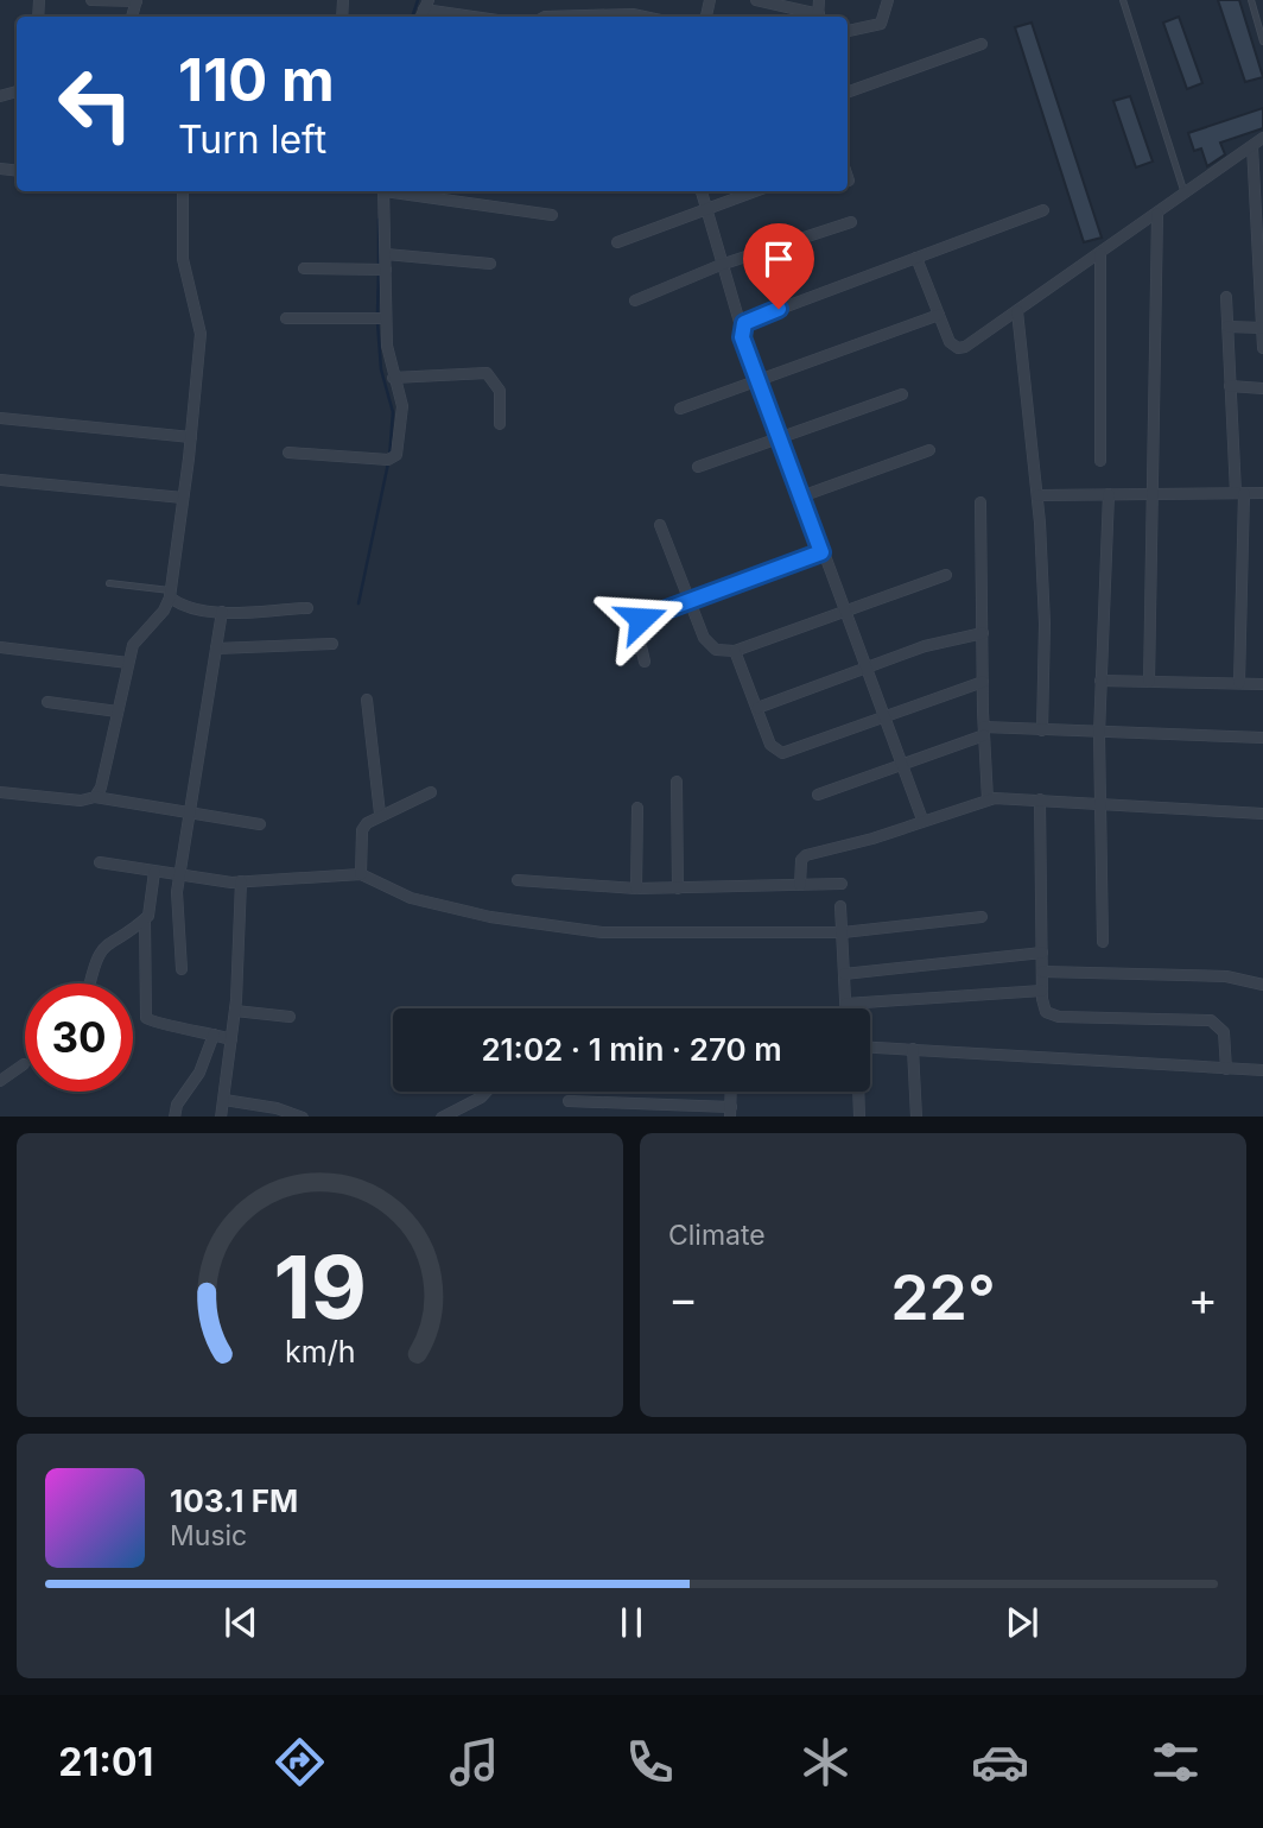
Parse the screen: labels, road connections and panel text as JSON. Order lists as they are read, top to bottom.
{
  "page": {
    "turn": ["110 m", "Turn left"],
    "limit": "30",
    "trip": "21:02 · 1 min · 270 m",
    "tile": "Climate",
    "heat": ["−", "22°", "+"],
    "song": ["103.1 FM", "Music"],
    "tabs": "21:01",
    "gauge": ["19", "km/h"]
  }
}
